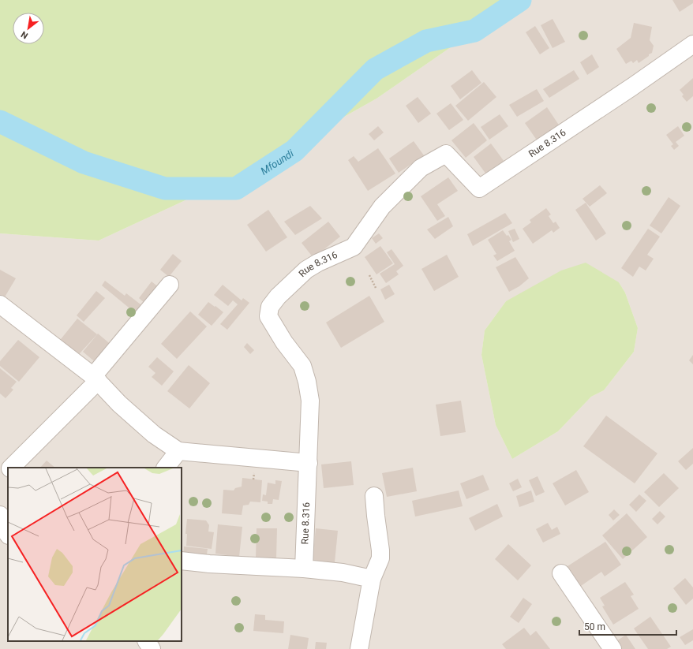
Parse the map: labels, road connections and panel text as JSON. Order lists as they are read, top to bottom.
{
  "streets": {
    "street": ["Rue 8.316"]
  },
  "water": ["Mfoundi"],
  "scale_bar": "50 m",
  "north": "bottom left"
}
